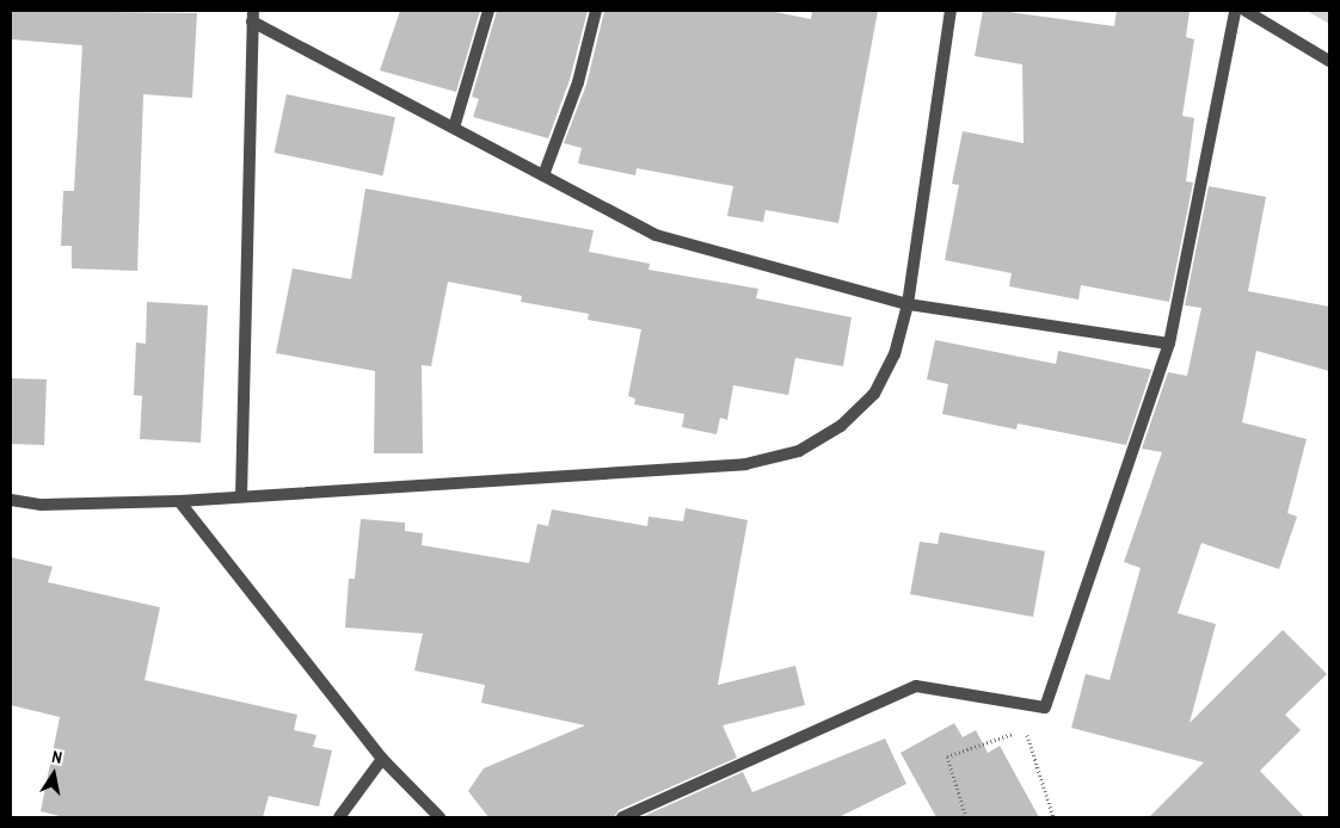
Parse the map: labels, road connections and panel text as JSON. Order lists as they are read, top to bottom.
{
  "north": "top"
}
